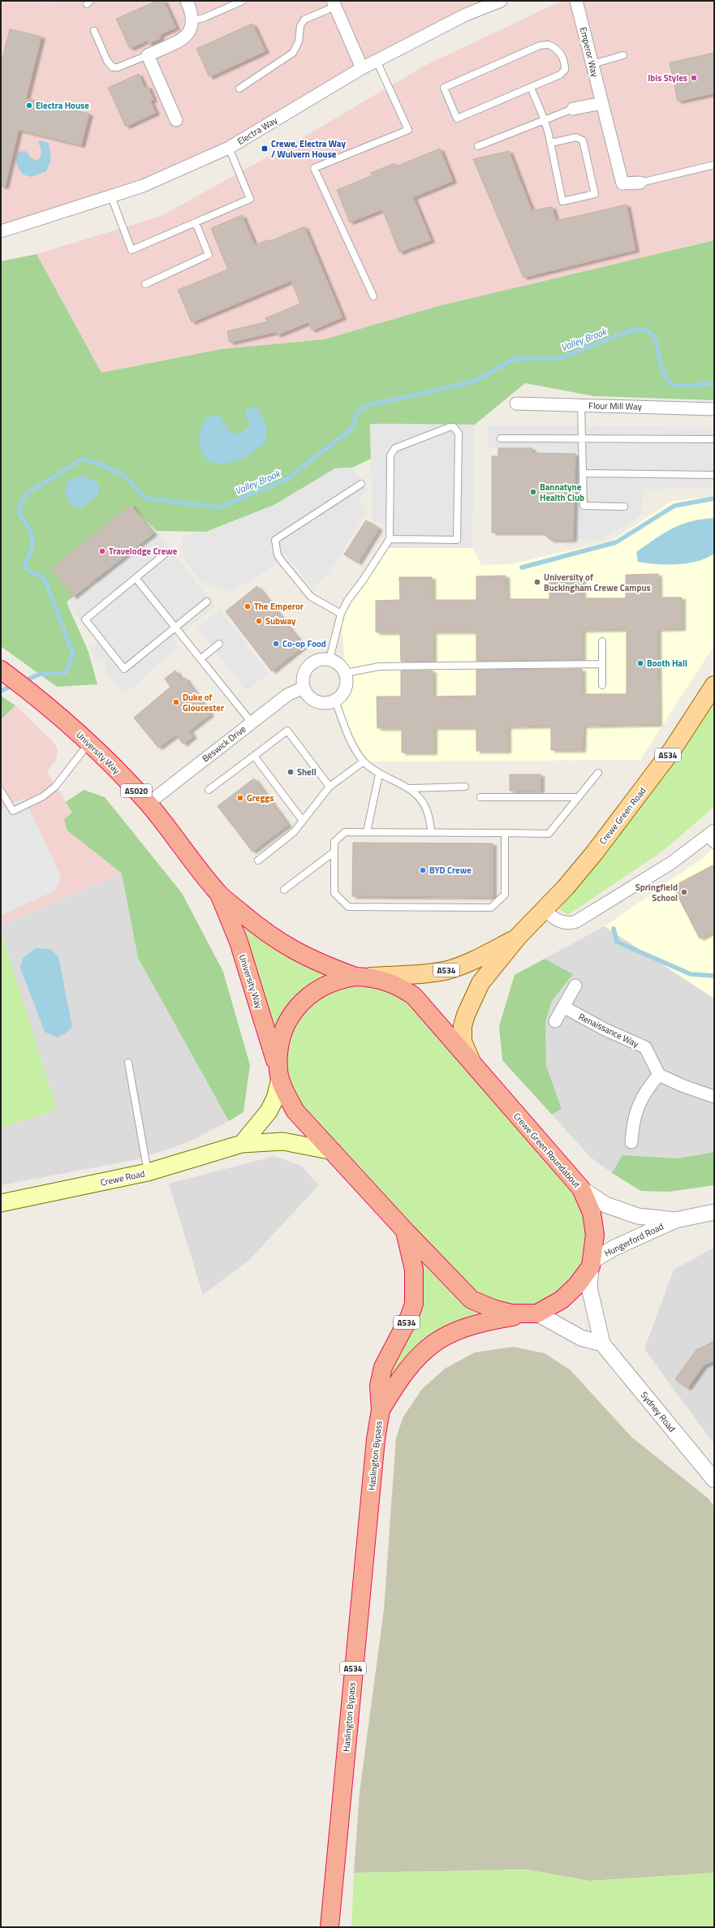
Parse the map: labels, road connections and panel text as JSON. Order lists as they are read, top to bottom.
{
  "streets": {
    "highway": [
      "University Way",
      "A534",
      "A5020",
      "Crewe Green Roundabout",
      "Haslington Bypass"
    ],
    "main road": ["Crewe Green Road", "Crewe Road"],
    "street": [
      "Emperor Way",
      "Electra Way",
      "Flour Mill Way",
      "Beswick Drive",
      "Renaissance Way",
      "Hungerford Road",
      "Sydney Road"
    ]
  },
  "crossings": [
    ["Beswick Drive", "University Way"],
    ["University Way", "Crewe Green Road"],
    ["University Way", "Crewe Green Roundabout"],
    ["Crewe Green Road", "Crewe Green Roundabout"],
    ["Crewe Green Roundabout", "Crewe Road"],
    ["Crewe Green Roundabout", "Hungerford Road"],
    ["Crewe Green Roundabout", "Sydney Road"],
    ["Crewe Green Roundabout", "Haslington Bypass"],
    ["Hungerford Road", "Sydney Road"]
  ],
  "water": ["Valley Brook"],
  "places": {
    "other": [
      "Ibis Styles",
      "Electra House",
      "Bannatyne Health Club",
      "Travelodge Crewe",
      "University of Buckingham Crewe Campus",
      "The Emperor",
      "Subway",
      "Co-op Food",
      "Booth Hall",
      "Duke of Gloucester",
      "Shell",
      "Greggs",
      "BYD Crewe",
      "Springfield School"
    ],
    "transit": ["Crewe, Electra Way / Wulvern House"]
  }
}
